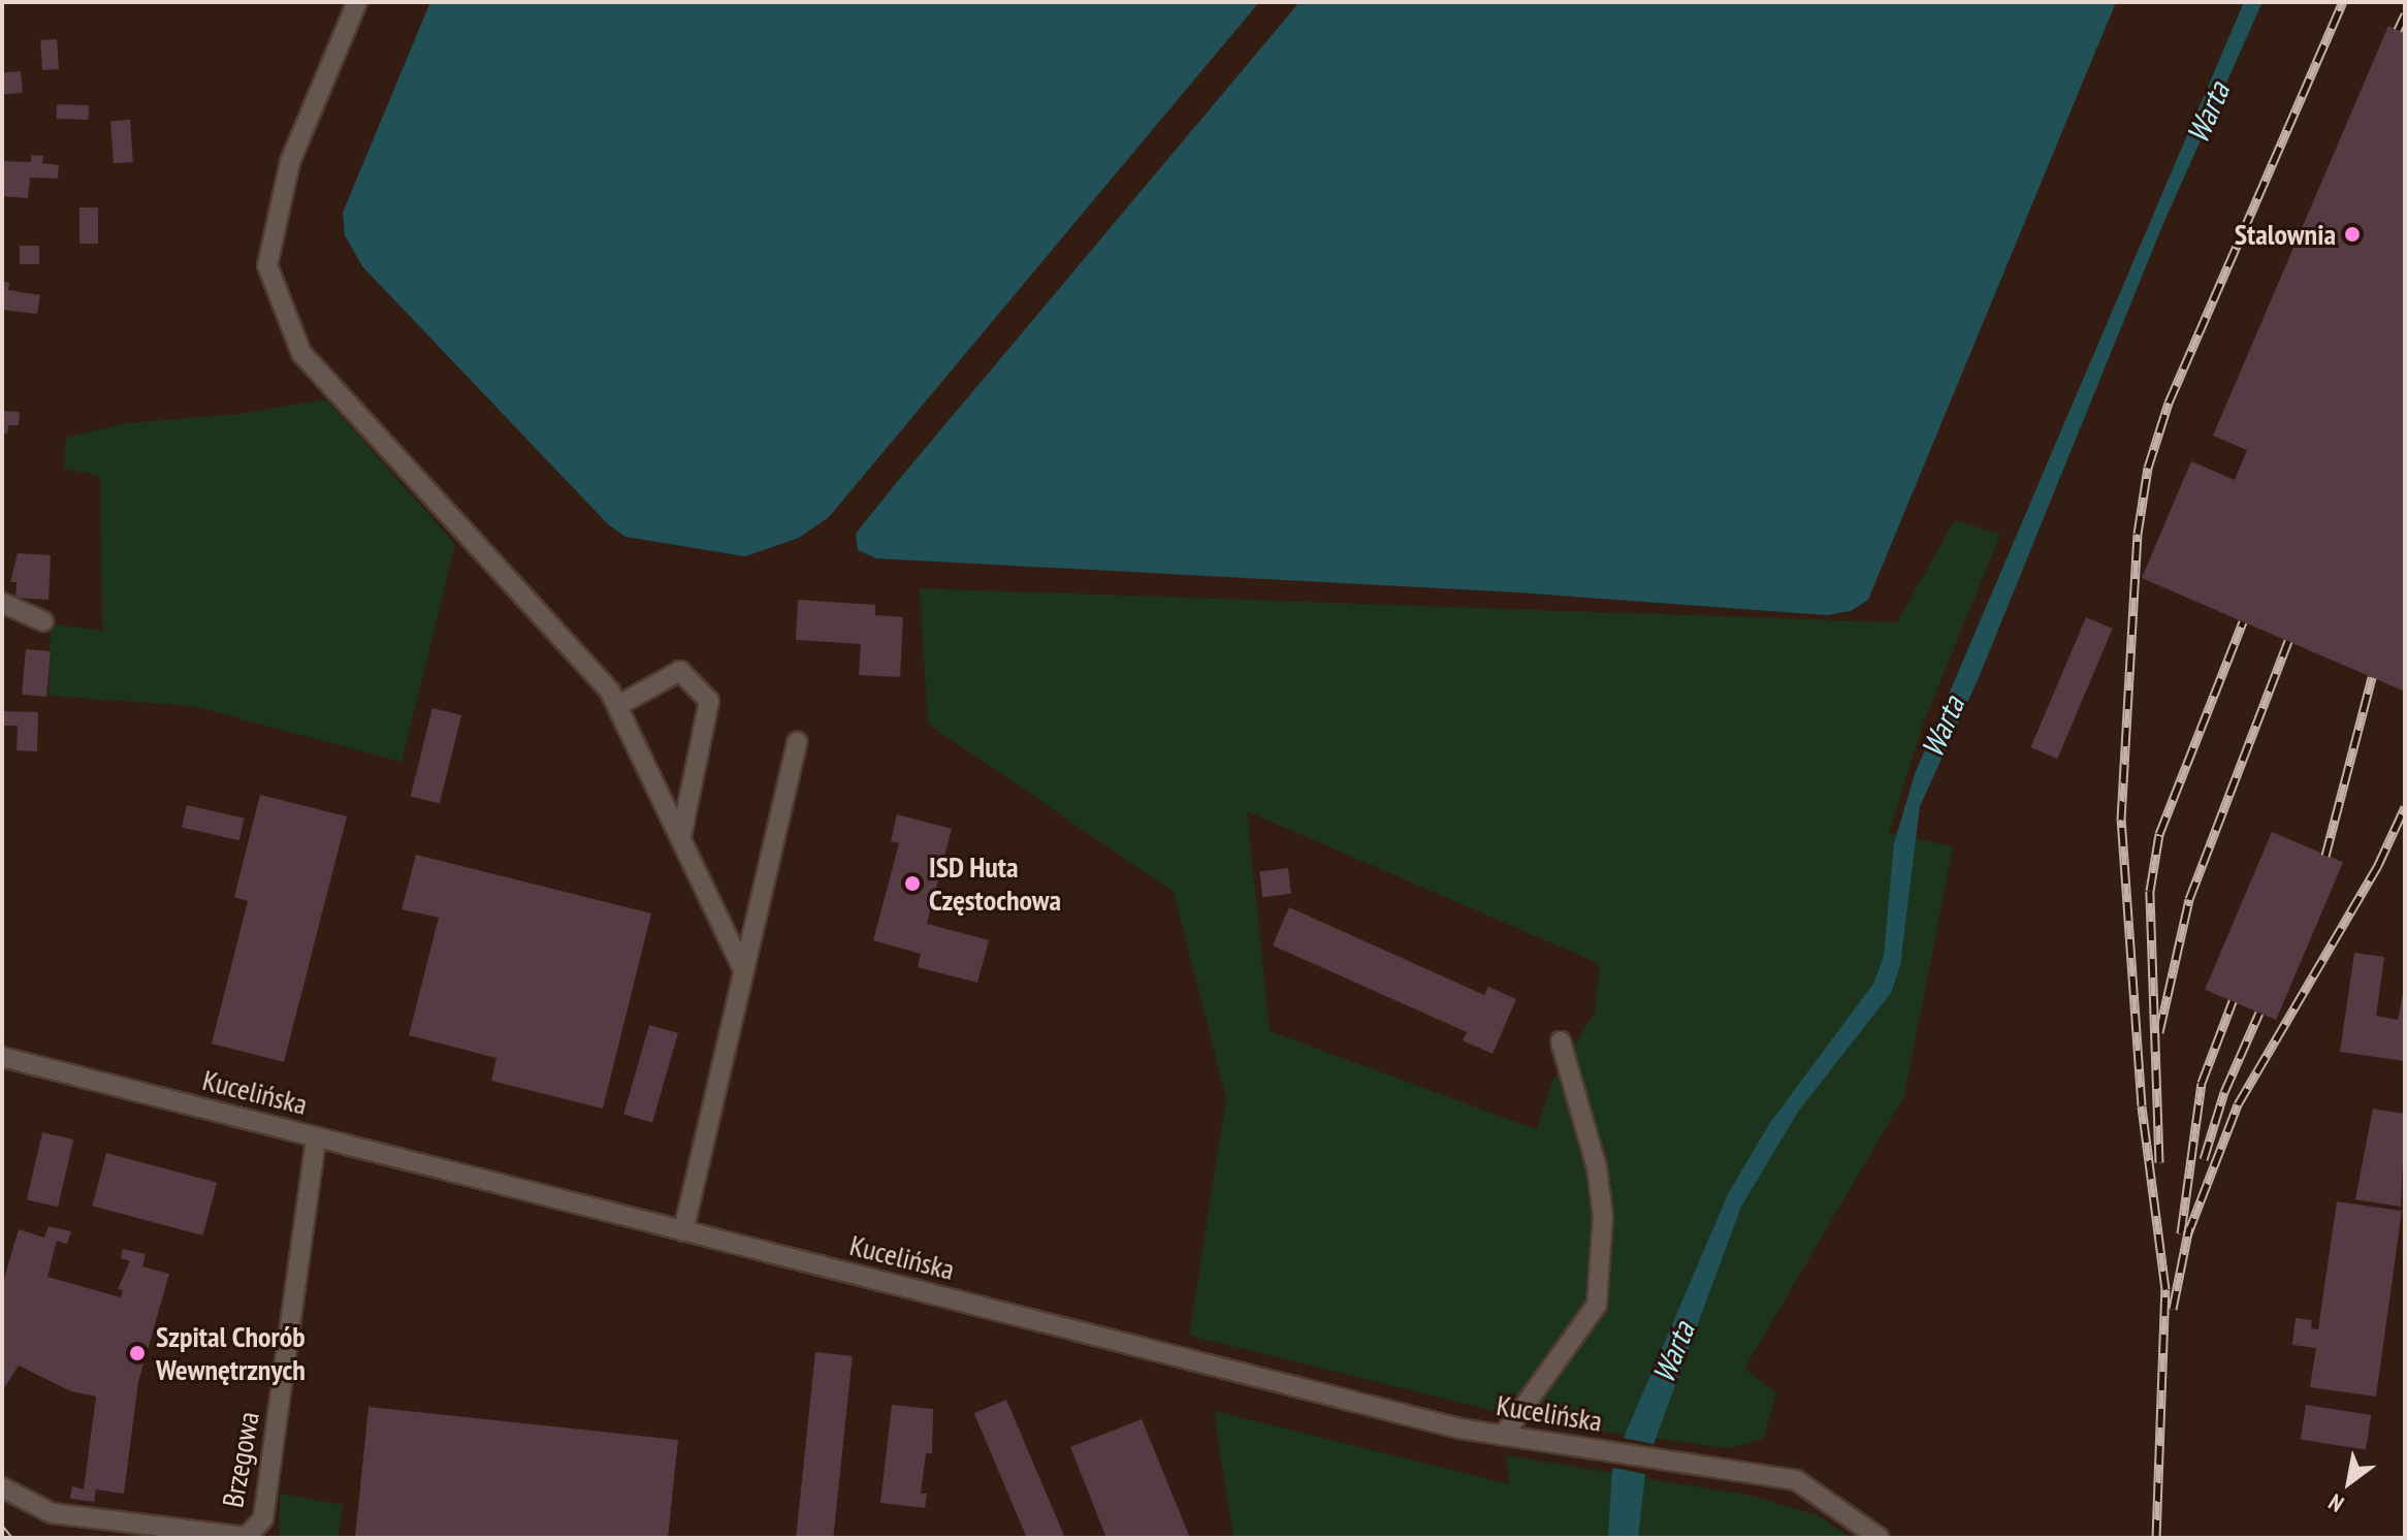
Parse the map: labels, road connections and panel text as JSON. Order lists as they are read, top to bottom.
{
  "streets": {
    "street": ["Kucelińska", "Brzegowa"]
  },
  "crossings": [
    ["Kucelińska", "Brzegowa"]
  ],
  "water": ["Warta"],
  "places": ["Stalownia", "ISD Huta Częstochowa", "Szpital Chorób Wewnętrznych"],
  "north": "bottom left"
}
